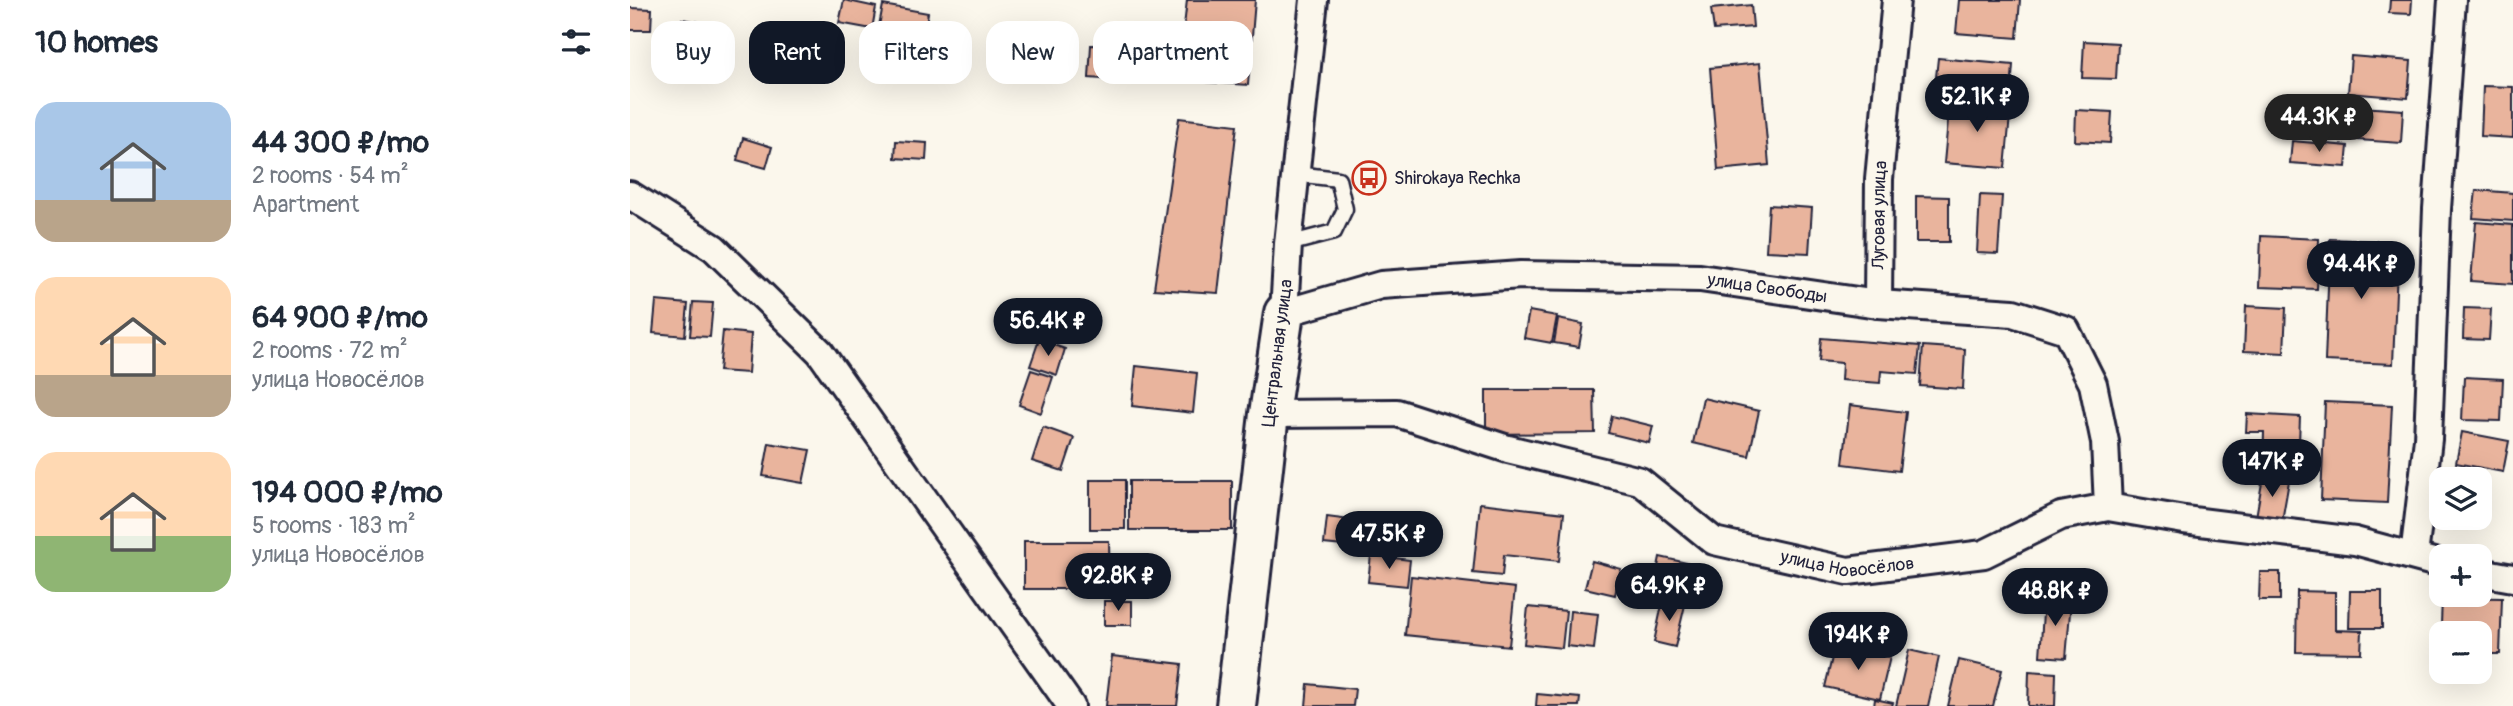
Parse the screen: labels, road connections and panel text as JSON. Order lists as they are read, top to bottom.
{
  "streets": {
    "street": [
      "Луговая улица",
      "улица Свободы",
      "Центральная улица",
      "улица Новосёлов"
    ]
  },
  "crossings": [
    ["Луговая улица", "улица Свободы"],
    ["улица Свободы", "Центральная улица"],
    ["улица Свободы", "улица Новосёлов"],
    ["Центральная улица", "улица Новосёлов"]
  ],
  "places": {
    "bus stop": ["Shirokaya Rechka"]
  },
  "page": {
    "heading": "10 homes",
    "chip": [
      "Buy",
      "Rent",
      "Filters",
      "New",
      "Apartment"
    ],
    "price": [
      "52.1K ₽",
      "44.3K ₽",
      "94.4K ₽",
      "56.4K ₽",
      "147K ₽",
      "47.5K ₽",
      "92.8K ₽",
      "64.9K ₽",
      "48.8K ₽",
      "194K ₽"
    ],
    "list": [
      {
        "name": "44 300 ₽/mo",
        "note": "2 rooms · 54 m² · Apartment"
      },
      {
        "name": "64 900 ₽/mo",
        "note": "2 rooms · 72 m² · улица Новосёлов"
      },
      {
        "name": "194 000 ₽/mo",
        "note": "5 rooms · 183 m² · улица Новосёлов"
      }
    ],
    "map_buttons": ["+", "−"]
  }
}
